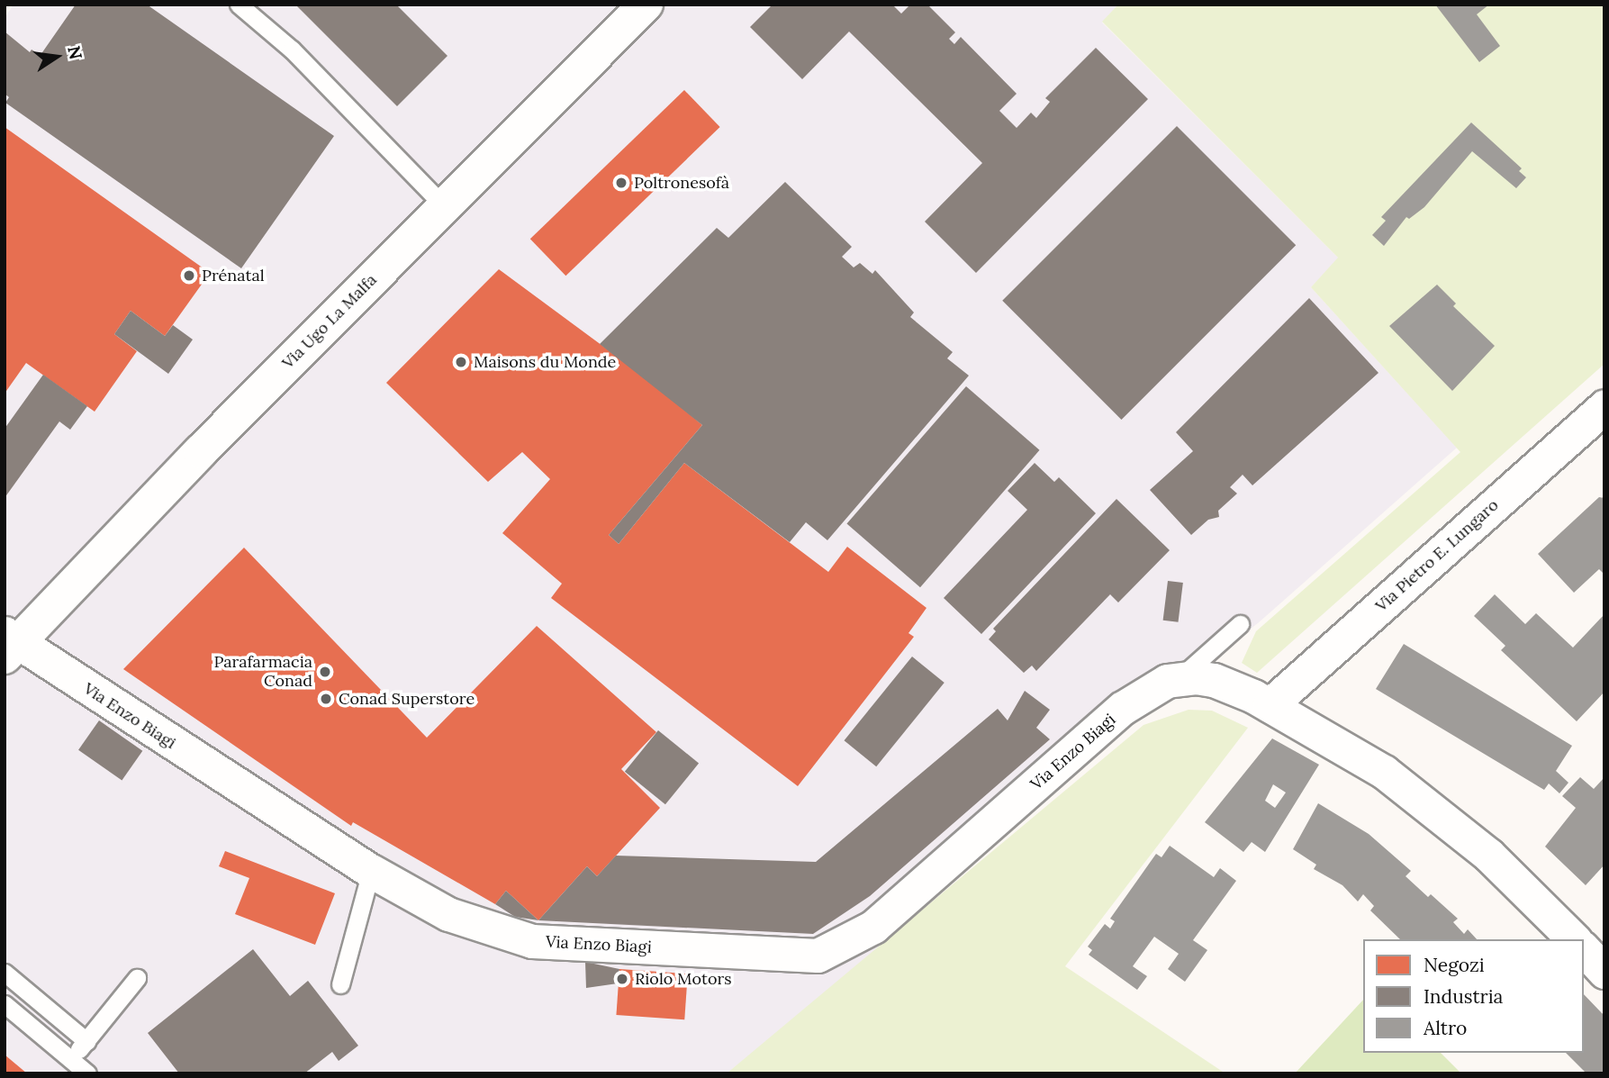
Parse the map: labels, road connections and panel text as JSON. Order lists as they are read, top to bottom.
{
  "streets": {
    "street": ["Via Ugo La Malfa", "Via Pietro E. Lungaro", "Via Enzo Biagi"]
  },
  "crossings": [
    ["Via Ugo La Malfa", "Via Enzo Biagi"]
  ],
  "places": [
    "Poltronesofà",
    "Prénatal",
    "Maisons du Monde",
    "Parafarmacia Conad",
    "Conad Superstore",
    "Riolo Motors"
  ],
  "legend": ["Negozi", "Industria", "Altro"],
  "north": "right"
}
